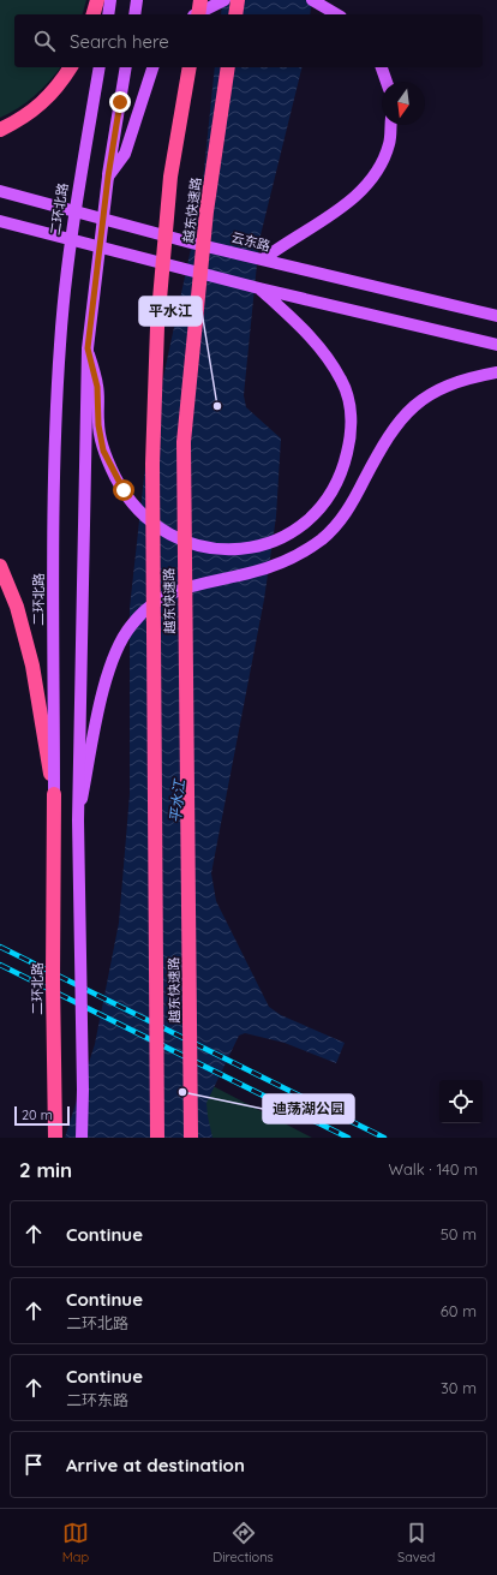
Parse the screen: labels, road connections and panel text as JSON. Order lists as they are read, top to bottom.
{
  "streets": {
    "highway": ["二环北路", "越东快速路"],
    "main road": ["云东路"]
  },
  "water": ["平水江"],
  "places": ["平水江", "迪荡湖公园"],
  "scale_bar": "20 m",
  "north": "bottom",
  "page": {
    "search": "Search here",
    "scale": "20 m",
    "heading": ["2 min", "Walk · 140 m"],
    "list": [
      ["Continue", "50 m"],
      ["Continue", "二环北路", "60 m"],
      ["Continue", "二环东路", "30 m"],
      "Arrive at destination"
    ],
    "nav": ["Map", "Directions", "Saved"]
  }
}
